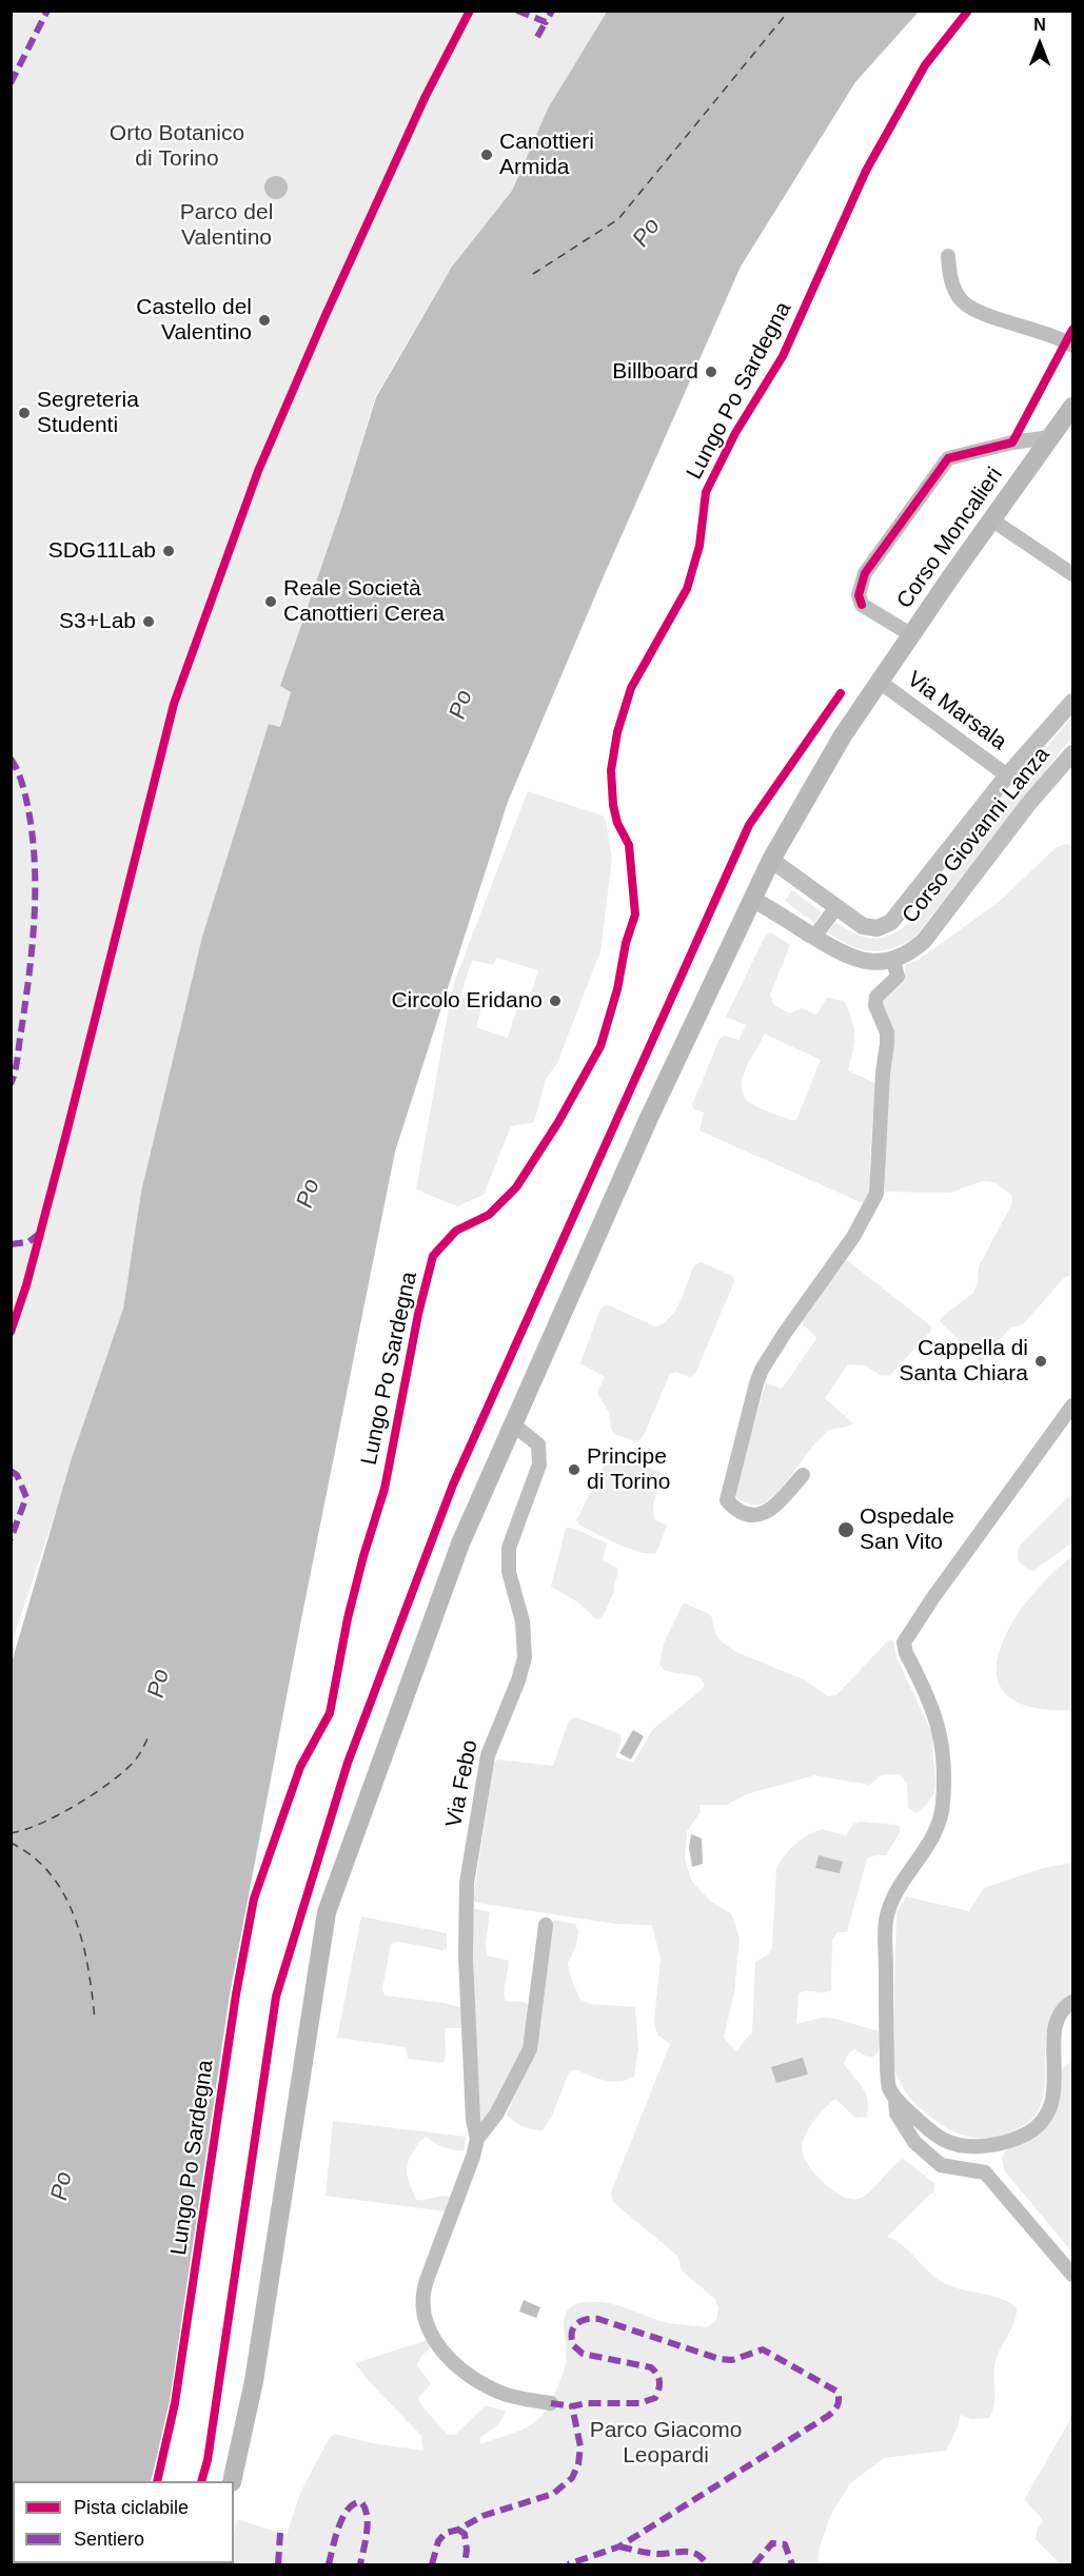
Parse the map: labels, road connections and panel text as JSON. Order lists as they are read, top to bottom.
{
  "streets": {
    "main road": ["Corso Moncalieri"],
    "street": ["Via Marsala", "Corso Giovanni Lanza", "Via Febo"],
    "cycle path": ["Lungo Po Sardegna"]
  },
  "crossings": [
    ["Corso Moncalieri", "Via Marsala"],
    ["Corso Moncalieri", "Corso Giovanni Lanza"],
    ["Corso Moncalieri", "Via Febo"],
    ["Via Marsala", "Corso Giovanni Lanza"]
  ],
  "water": ["Po"],
  "parks": ["Orto Botanico di Torino", "Parco del Valentino", "Parco Giacomo Leopardi"],
  "places": [
    "Canottieri Armida",
    "Castello del Valentino",
    "Billboard",
    "Segreteria Studenti",
    "SDG11Lab",
    "Reale Società Canottieri Cerea",
    "S3+Lab",
    "Circolo Eridano",
    "Cappella di Santa Chiara",
    "Principe di Torino",
    "Ospedale San Vito"
  ],
  "legend": ["Pista ciclabile", "Sentiero"],
  "north": "top"
}
